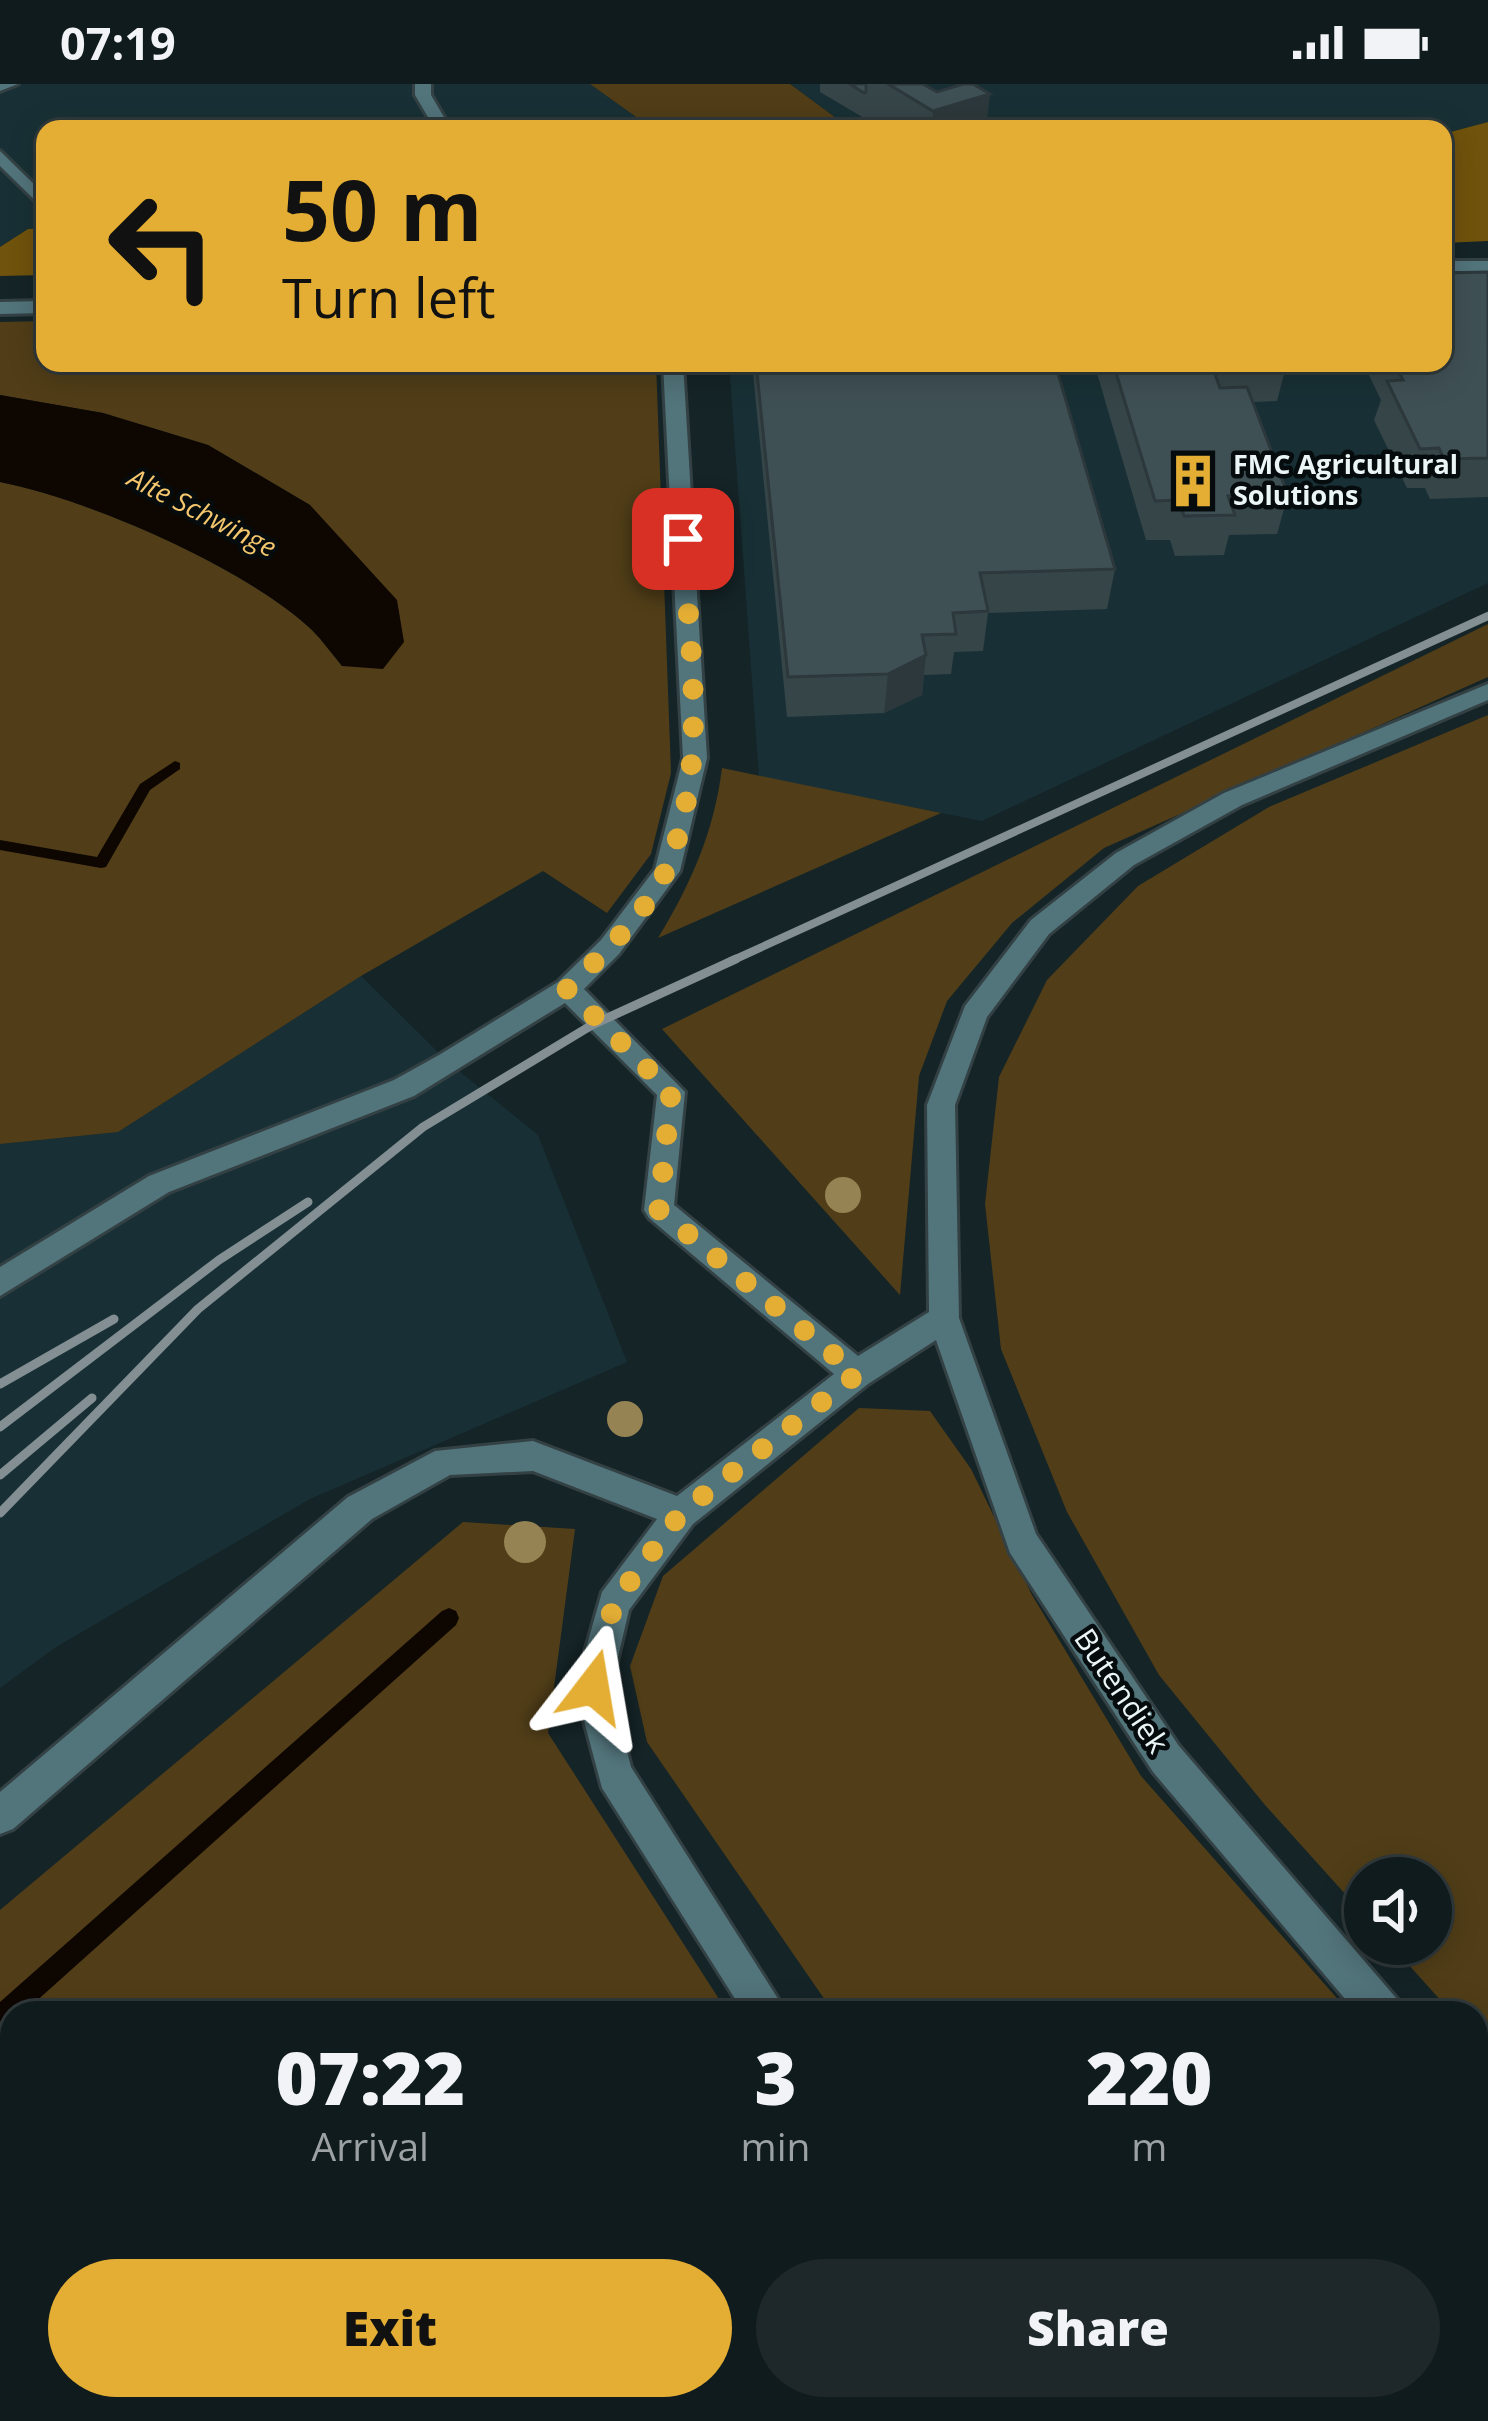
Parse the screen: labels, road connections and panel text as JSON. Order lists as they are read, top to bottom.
{
  "streets": {
    "street": ["Butendiek"]
  },
  "water": ["Alte Schwinge"],
  "places": {
    "building": ["FMC Agricultural Solutions"]
  },
  "page": {
    "status": "07:19",
    "turn": ["50 m", "Turn left"],
    "eta": [
      "07:22",
      "Arrival",
      "3",
      "min",
      "220",
      "m"
    ],
    "buttons": ["Exit", "Share"]
  }
}
